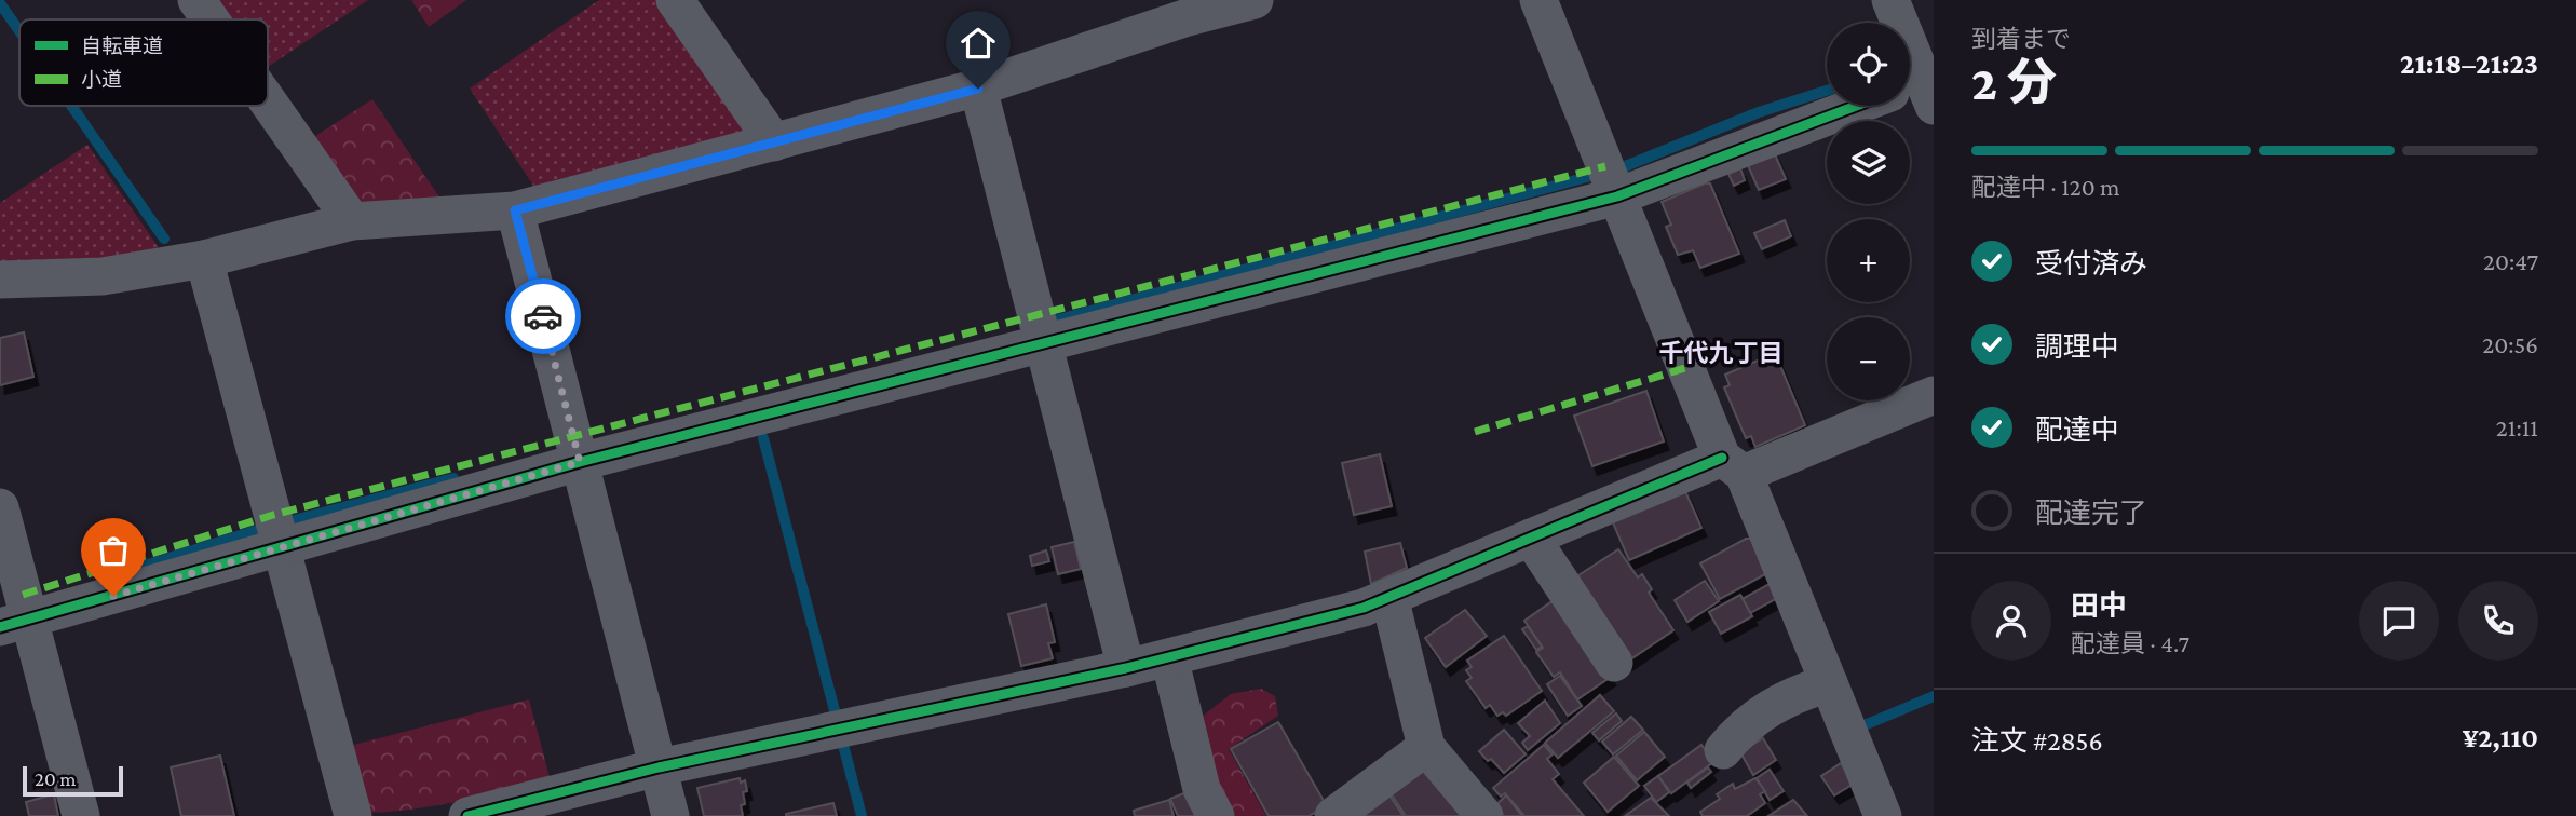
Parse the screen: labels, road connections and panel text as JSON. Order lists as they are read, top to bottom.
{
  "districts": ["千代九丁目"],
  "legend": ["自転車道", "小道"],
  "scale_bar": "20 m",
  "page": {
    "heading": ["2 分", "到着まで", "21:18–21:23"],
    "panel": [
      "田中",
      "配達員 · 4.7",
      "注文 #2856",
      "¥2,110"
    ],
    "map_buttons": ["+", "−"],
    "bar": "配達中 · 120 m",
    "list": [
      ["受付済み", "20:47"],
      ["調理中", "20:56"],
      ["配達中", "21:11"],
      "配達完了"
    ],
    "scale": "20 m"
  }
}
